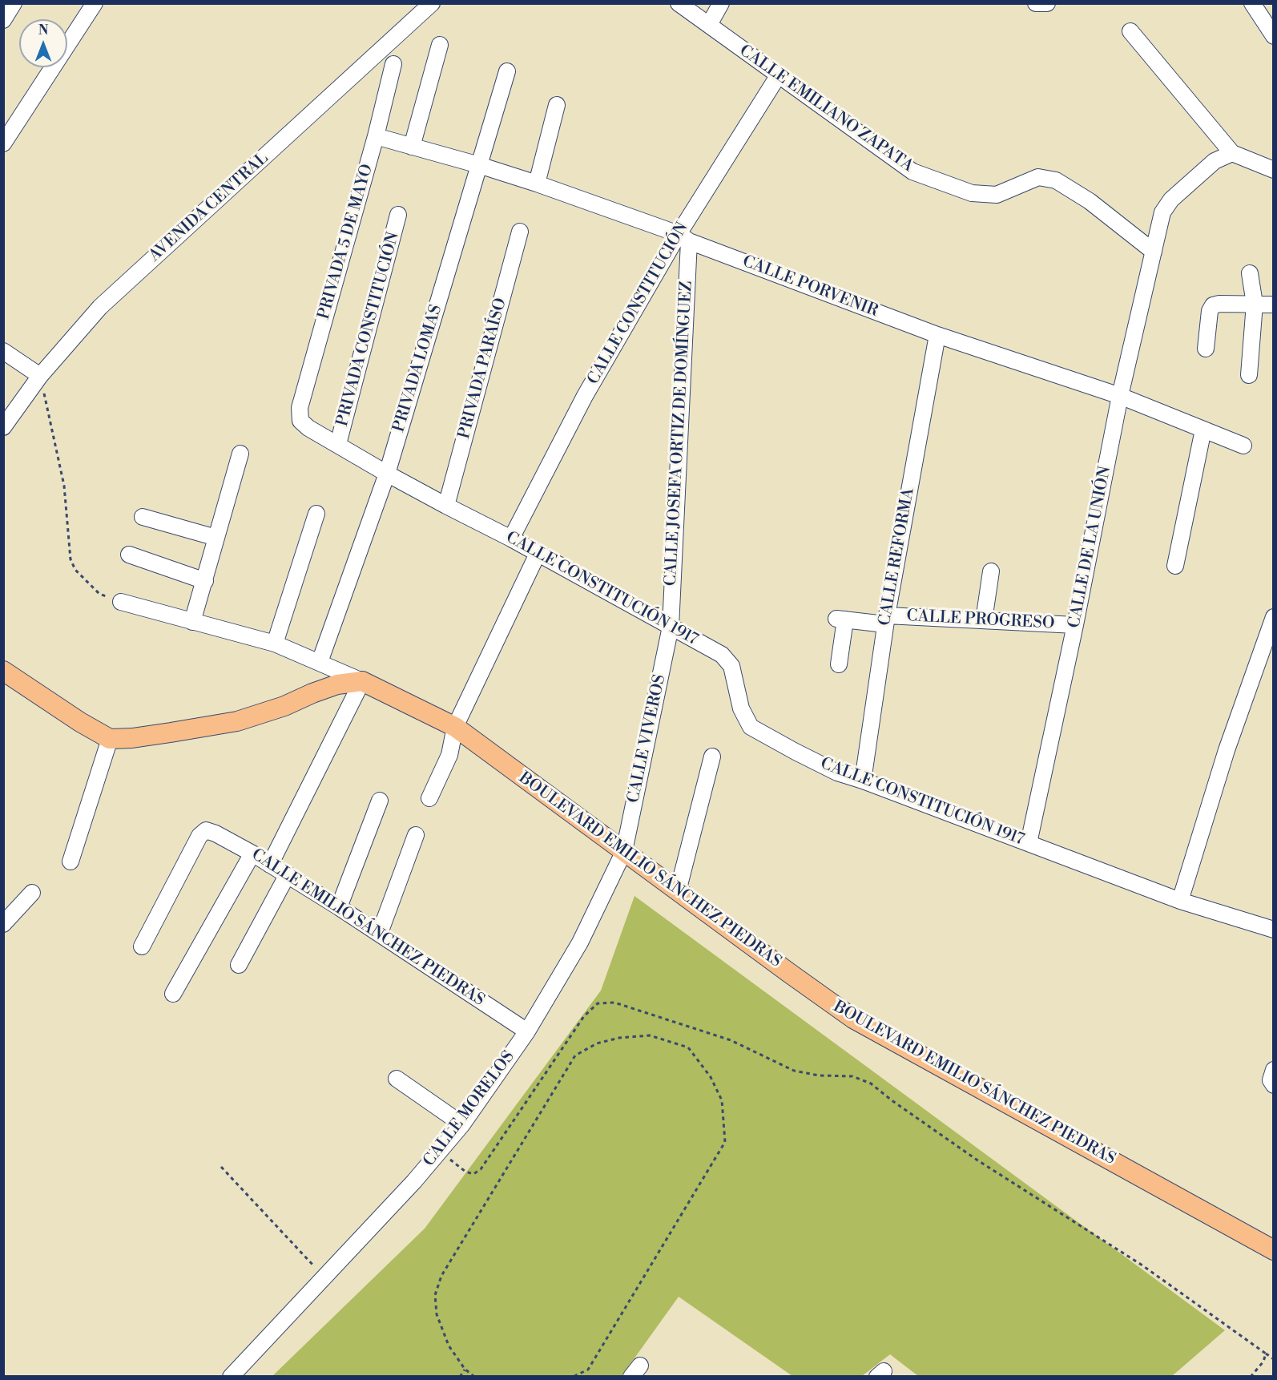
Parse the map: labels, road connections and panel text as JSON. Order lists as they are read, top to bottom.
{
  "streets": {
    "main road": ["BOULEVARD EMILIO SÁNCHEZ PIEDRAS"],
    "street": [
      "CALLE EMILIANO ZAPATA",
      "AVENIDA CENTRAL",
      "PRIVADA 5 DE MAYO",
      "CALLE PORVENIR",
      "CALLE CONSTITUCIÓN",
      "PRIVADA CONSTITUCIÓN",
      "PRIVADA LOMAS",
      "PRIVADA PARAÍSO",
      "CALLE JOSEFA ORTIZ DE DOMÍNGUEZ",
      "CALLE DE LA UNIÓN",
      "CALLE REFORMA",
      "CALLE CONSTITUCIÓN 1917",
      "CALLE PROGRESO",
      "CALLE VIVEROS",
      "CALLE EMILIO SÁNCHEZ PIEDRAS",
      "CALLE MORELOS"
    ]
  },
  "crossings": [
    ["CALLE EMILIANO ZAPATA", "CALLE CONSTITUCIÓN"],
    ["CALLE EMILIANO ZAPATA", "CALLE DE LA UNIÓN"],
    ["PRIVADA 5 DE MAYO", "CALLE PORVENIR"],
    ["PRIVADA 5 DE MAYO", "CALLE CONSTITUCIÓN 1917"],
    ["CALLE PORVENIR", "CALLE CONSTITUCIÓN"],
    ["CALLE PORVENIR", "PRIVADA LOMAS"],
    ["CALLE PORVENIR", "CALLE JOSEFA ORTIZ DE DOMÍNGUEZ"],
    ["CALLE PORVENIR", "CALLE DE LA UNIÓN"],
    ["CALLE PORVENIR", "CALLE REFORMA"],
    ["CALLE CONSTITUCIÓN", "CALLE JOSEFA ORTIZ DE DOMÍNGUEZ"],
    ["CALLE CONSTITUCIÓN", "CALLE CONSTITUCIÓN 1917"],
    ["PRIVADA CONSTITUCIÓN", "CALLE CONSTITUCIÓN 1917"],
    ["PRIVADA LOMAS", "CALLE CONSTITUCIÓN 1917"],
    ["PRIVADA PARAÍSO", "CALLE CONSTITUCIÓN 1917"],
    ["CALLE JOSEFA ORTIZ DE DOMÍNGUEZ", "CALLE CONSTITUCIÓN 1917"],
    ["CALLE JOSEFA ORTIZ DE DOMÍNGUEZ", "CALLE VIVEROS"],
    ["CALLE DE LA UNIÓN", "CALLE CONSTITUCIÓN 1917"],
    ["CALLE DE LA UNIÓN", "CALLE PROGRESO"],
    ["CALLE REFORMA", "CALLE CONSTITUCIÓN 1917"],
    ["CALLE REFORMA", "CALLE PROGRESO"],
    ["CALLE CONSTITUCIÓN 1917", "CALLE VIVEROS"],
    ["CALLE VIVEROS", "BOULEVARD EMILIO SÁNCHEZ PIEDRAS"],
    ["CALLE VIVEROS", "CALLE MORELOS"],
    ["BOULEVARD EMILIO SÁNCHEZ PIEDRAS", "CALLE MORELOS"],
    ["CALLE EMILIO SÁNCHEZ PIEDRAS", "CALLE MORELOS"]
  ],
  "north": "top"
}
